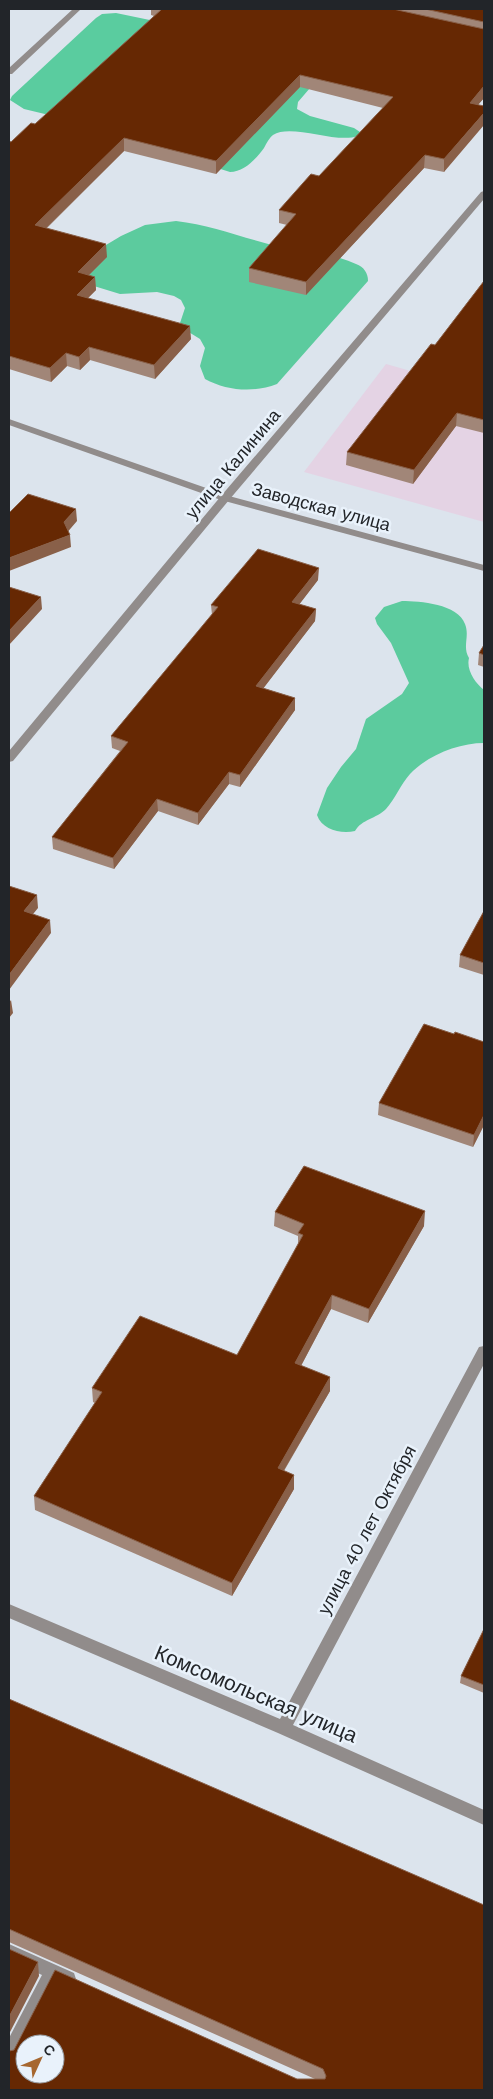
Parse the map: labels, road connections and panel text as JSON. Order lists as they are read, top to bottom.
{
  "streets": {
    "street": [
      "улица Калинина",
      "Заводская улица",
      "улица 40 лет Октября",
      "Комсомольская улица"
    ]
  },
  "crossings": [
    ["улица Калинина", "Заводская улица"],
    ["улица 40 лет Октября", "Комсомольская улица"]
  ],
  "north": "top right"
}
